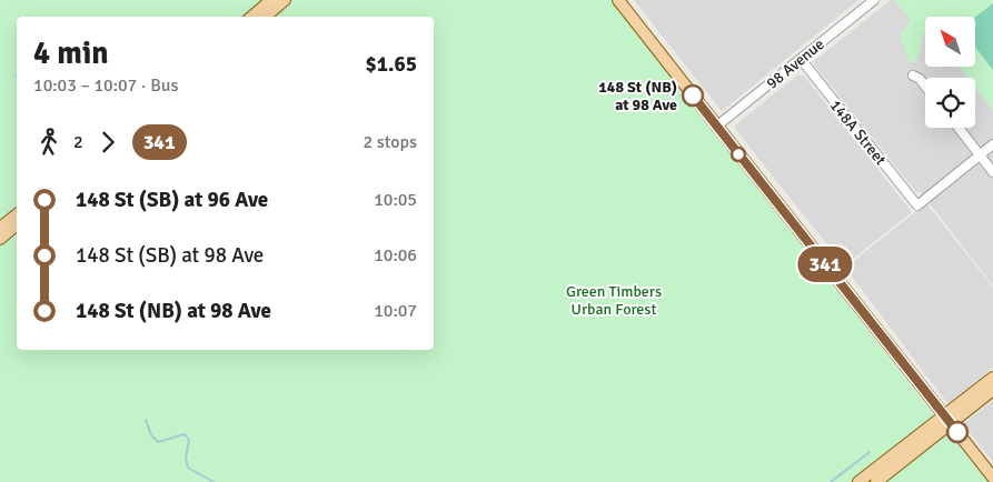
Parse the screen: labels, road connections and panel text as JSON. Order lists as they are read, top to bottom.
{
  "streets": {
    "street": ["98 Avenue", "148A Street"]
  },
  "crossings": [
    ["98 Avenue", "148A Street"]
  ],
  "parks": ["Green Timbers Urban Forest"],
  "places": ["148 St (NB) at 98 Ave"],
  "lines": ["bus line 341"],
  "north": "top left",
  "page": {
    "on_map": "341",
    "heading": ["4 min", "10:03 – 10:07 · Bus", "$1.65"],
    "legs": ["2", "341", "2 stops"],
    "list": [
      {
        "name": "148 St (SB) at 96 Ave",
        "value": "10:05"
      },
      {
        "name": "148 St (SB) at 98 Ave",
        "value": "10:06"
      },
      {
        "name": "148 St (NB) at 98 Ave",
        "value": "10:07"
      }
    ]
  }
}
